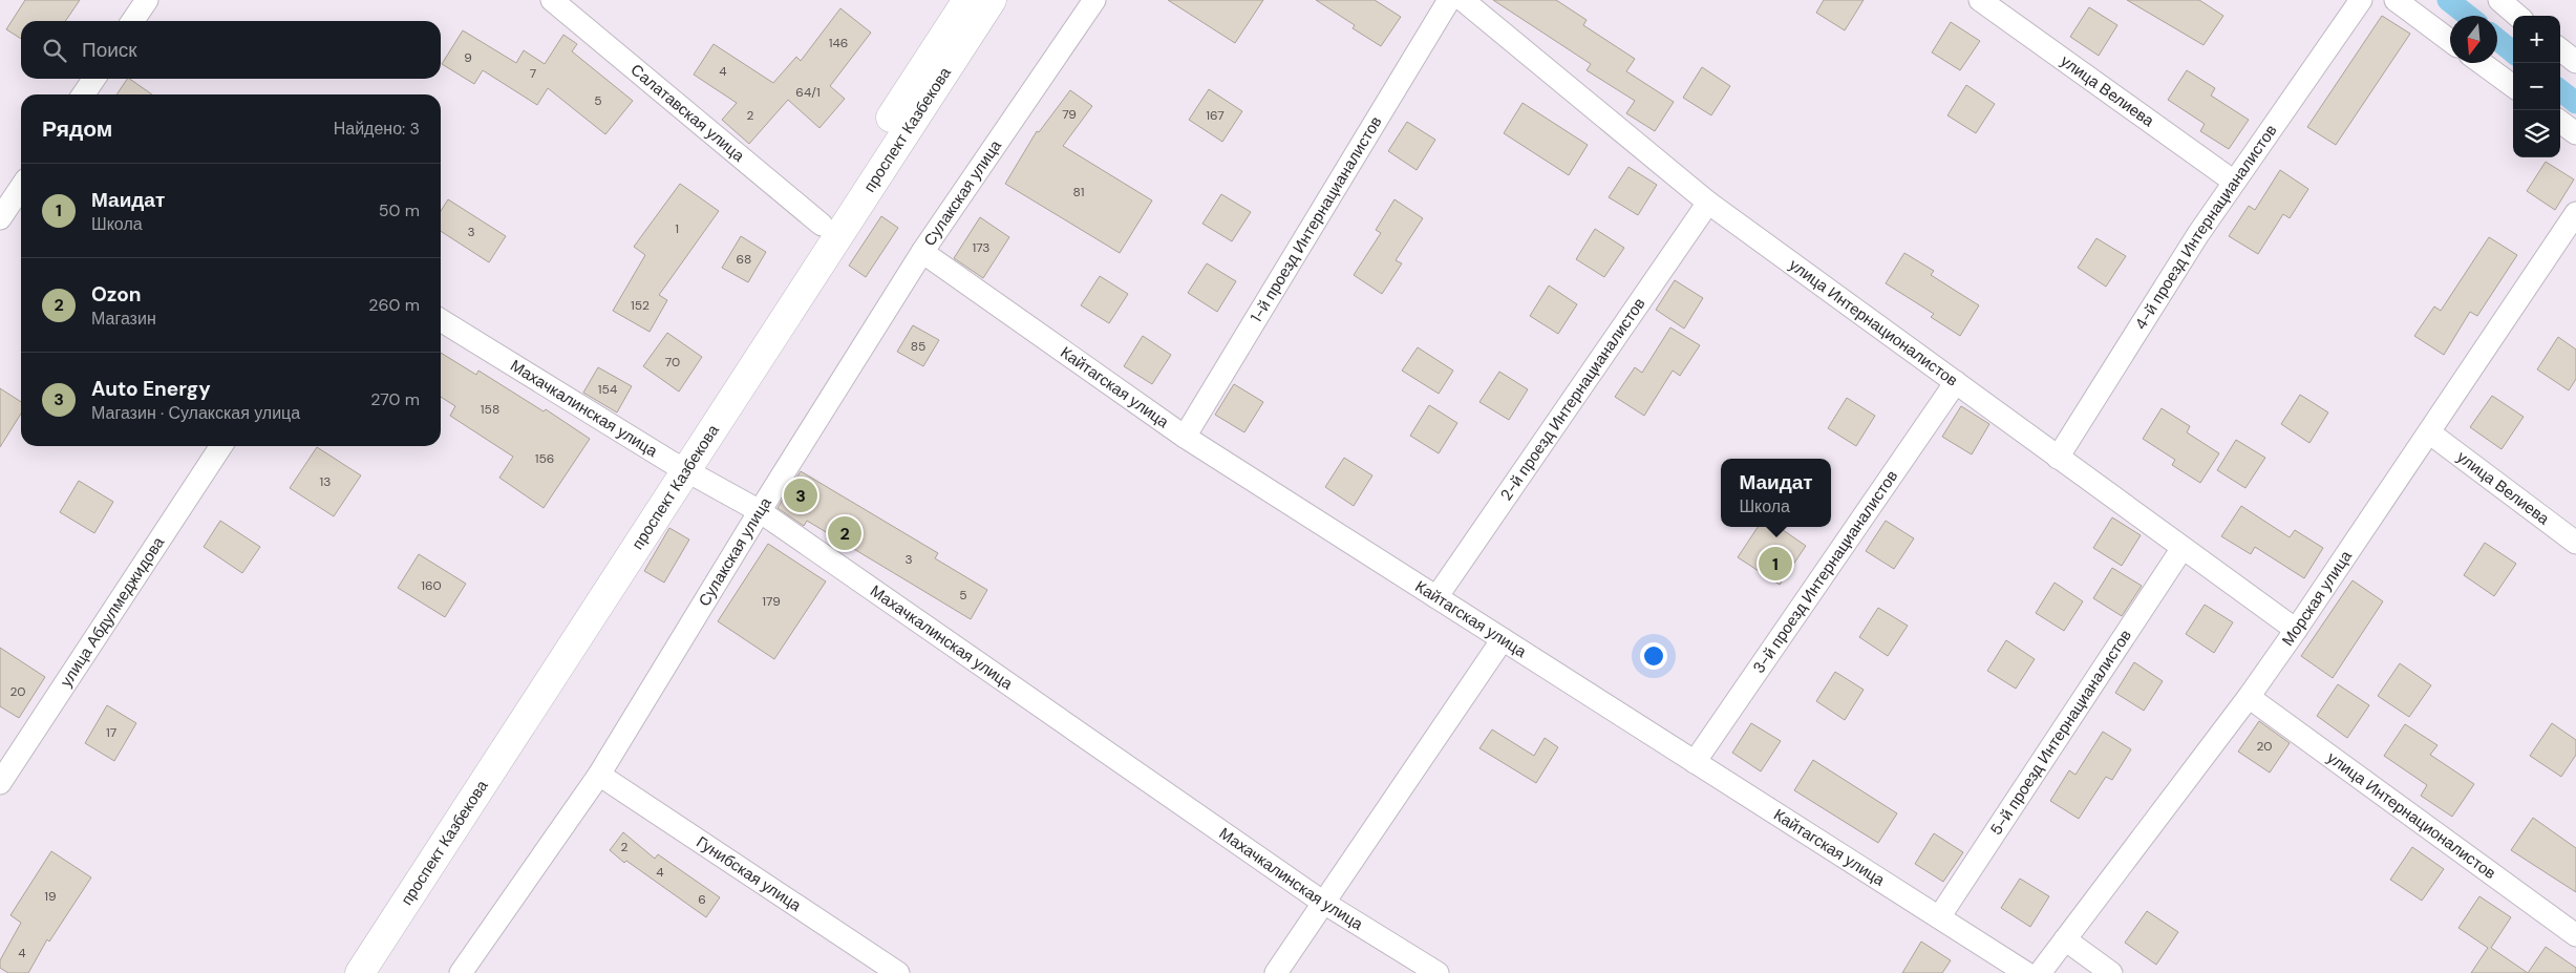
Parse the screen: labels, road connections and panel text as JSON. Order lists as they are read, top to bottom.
{
  "streets": {
    "highway": ["проспект Казбекова"],
    "street": [
      "улица Велиева",
      "Салатавская улица",
      "Сулакская улица",
      "1-й проезд Интернацианалистов",
      "4-й проезд Интернацианалистов",
      "улица Интернационалистов",
      "Кайтагская улица",
      "2-й проезд Интернацианалистов",
      "Махачкалинская улица",
      "3-й проезд Интернацианалистов",
      "Морская улица",
      "улица Абдулмеджидова",
      "5-й проезд Интернацианалистов",
      "Гунибская улица"
    ]
  },
  "crossings": [
    ["улица Велиева", "4-й проезд Интернацианалистов"],
    ["улица Велиева", "Морская улица"],
    ["Салатавская улица", "проспект Казбекова"],
    ["проспект Казбекова", "Махачкалинская улица"],
    ["Сулакская улица", "Кайтагская улица"],
    ["Сулакская улица", "Махачкалинская улица"],
    ["Сулакская улица", "Гунибская улица"],
    ["1-й проезд Интернацианалистов", "Кайтагская улица"],
    ["4-й проезд Интернацианалистов", "улица Интернационалистов"],
    ["улица Интернационалистов", "2-й проезд Интернацианалистов"],
    ["улица Интернационалистов", "3-й проезд Интернацианалистов"],
    ["улица Интернационалистов", "Морская улица"],
    ["улица Интернационалистов", "5-й проезд Интернацианалистов"],
    ["Кайтагская улица", "2-й проезд Интернацианалистов"],
    ["Кайтагская улица", "3-й проезд Интернацианалистов"],
    ["Кайтагская улица", "5-й проезд Интернацианалистов"]
  ],
  "house_numbers": [
    "146",
    "9",
    "4",
    "7",
    "64/1",
    "5",
    "79",
    "2",
    "167",
    "81",
    "1",
    "3",
    "173",
    "68",
    "152",
    "85",
    "70",
    "154",
    "158",
    "156",
    "13",
    "3",
    "160",
    "5",
    "179",
    "20",
    "17",
    "20",
    "2",
    "4",
    "19",
    "6",
    "4"
  ],
  "north": "bottom",
  "page": {
    "map_buttons": ["+", "−"],
    "search": "Поиск",
    "heading": ["Рядом", "Найдено: 3"],
    "list": [
      {
        "mark": "1",
        "name": "Маидат",
        "note": "Школа",
        "value": "50 m"
      },
      {
        "mark": "2",
        "name": "Ozon",
        "note": "Магазин",
        "value": "260 m"
      },
      {
        "mark": "3",
        "name": "Auto Energy",
        "note": "Магазин · Сулакская улица",
        "value": "270 m"
      }
    ],
    "popup": ["Маидат", "Школа"],
    "pins": ["3", "2", "1"]
  }
}
